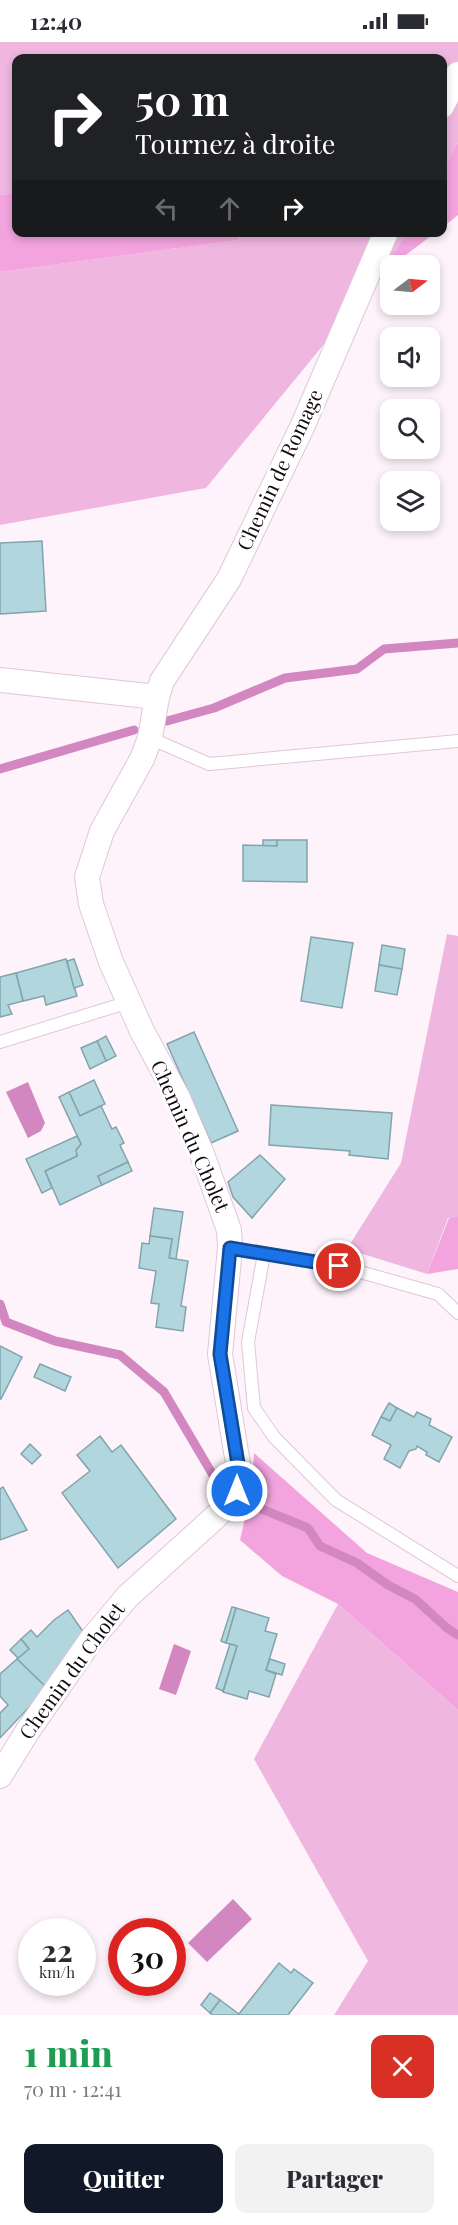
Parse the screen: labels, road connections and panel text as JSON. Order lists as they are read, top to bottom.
{
  "streets": {
    "street": ["Chemin de Romage", "Chemin du Cholet"]
  },
  "crossings": [
    ["Chemin de Romage", "Chemin du Cholet"]
  ],
  "north": "right",
  "page": {
    "status": "12:40",
    "turn": ["50 m", "Tournez à droite"],
    "speed": "22 km/h",
    "limit": "30",
    "heading": ["1 min", "70 m · 12:41"],
    "buttons": ["Quitter", "Partager"]
  }
}
